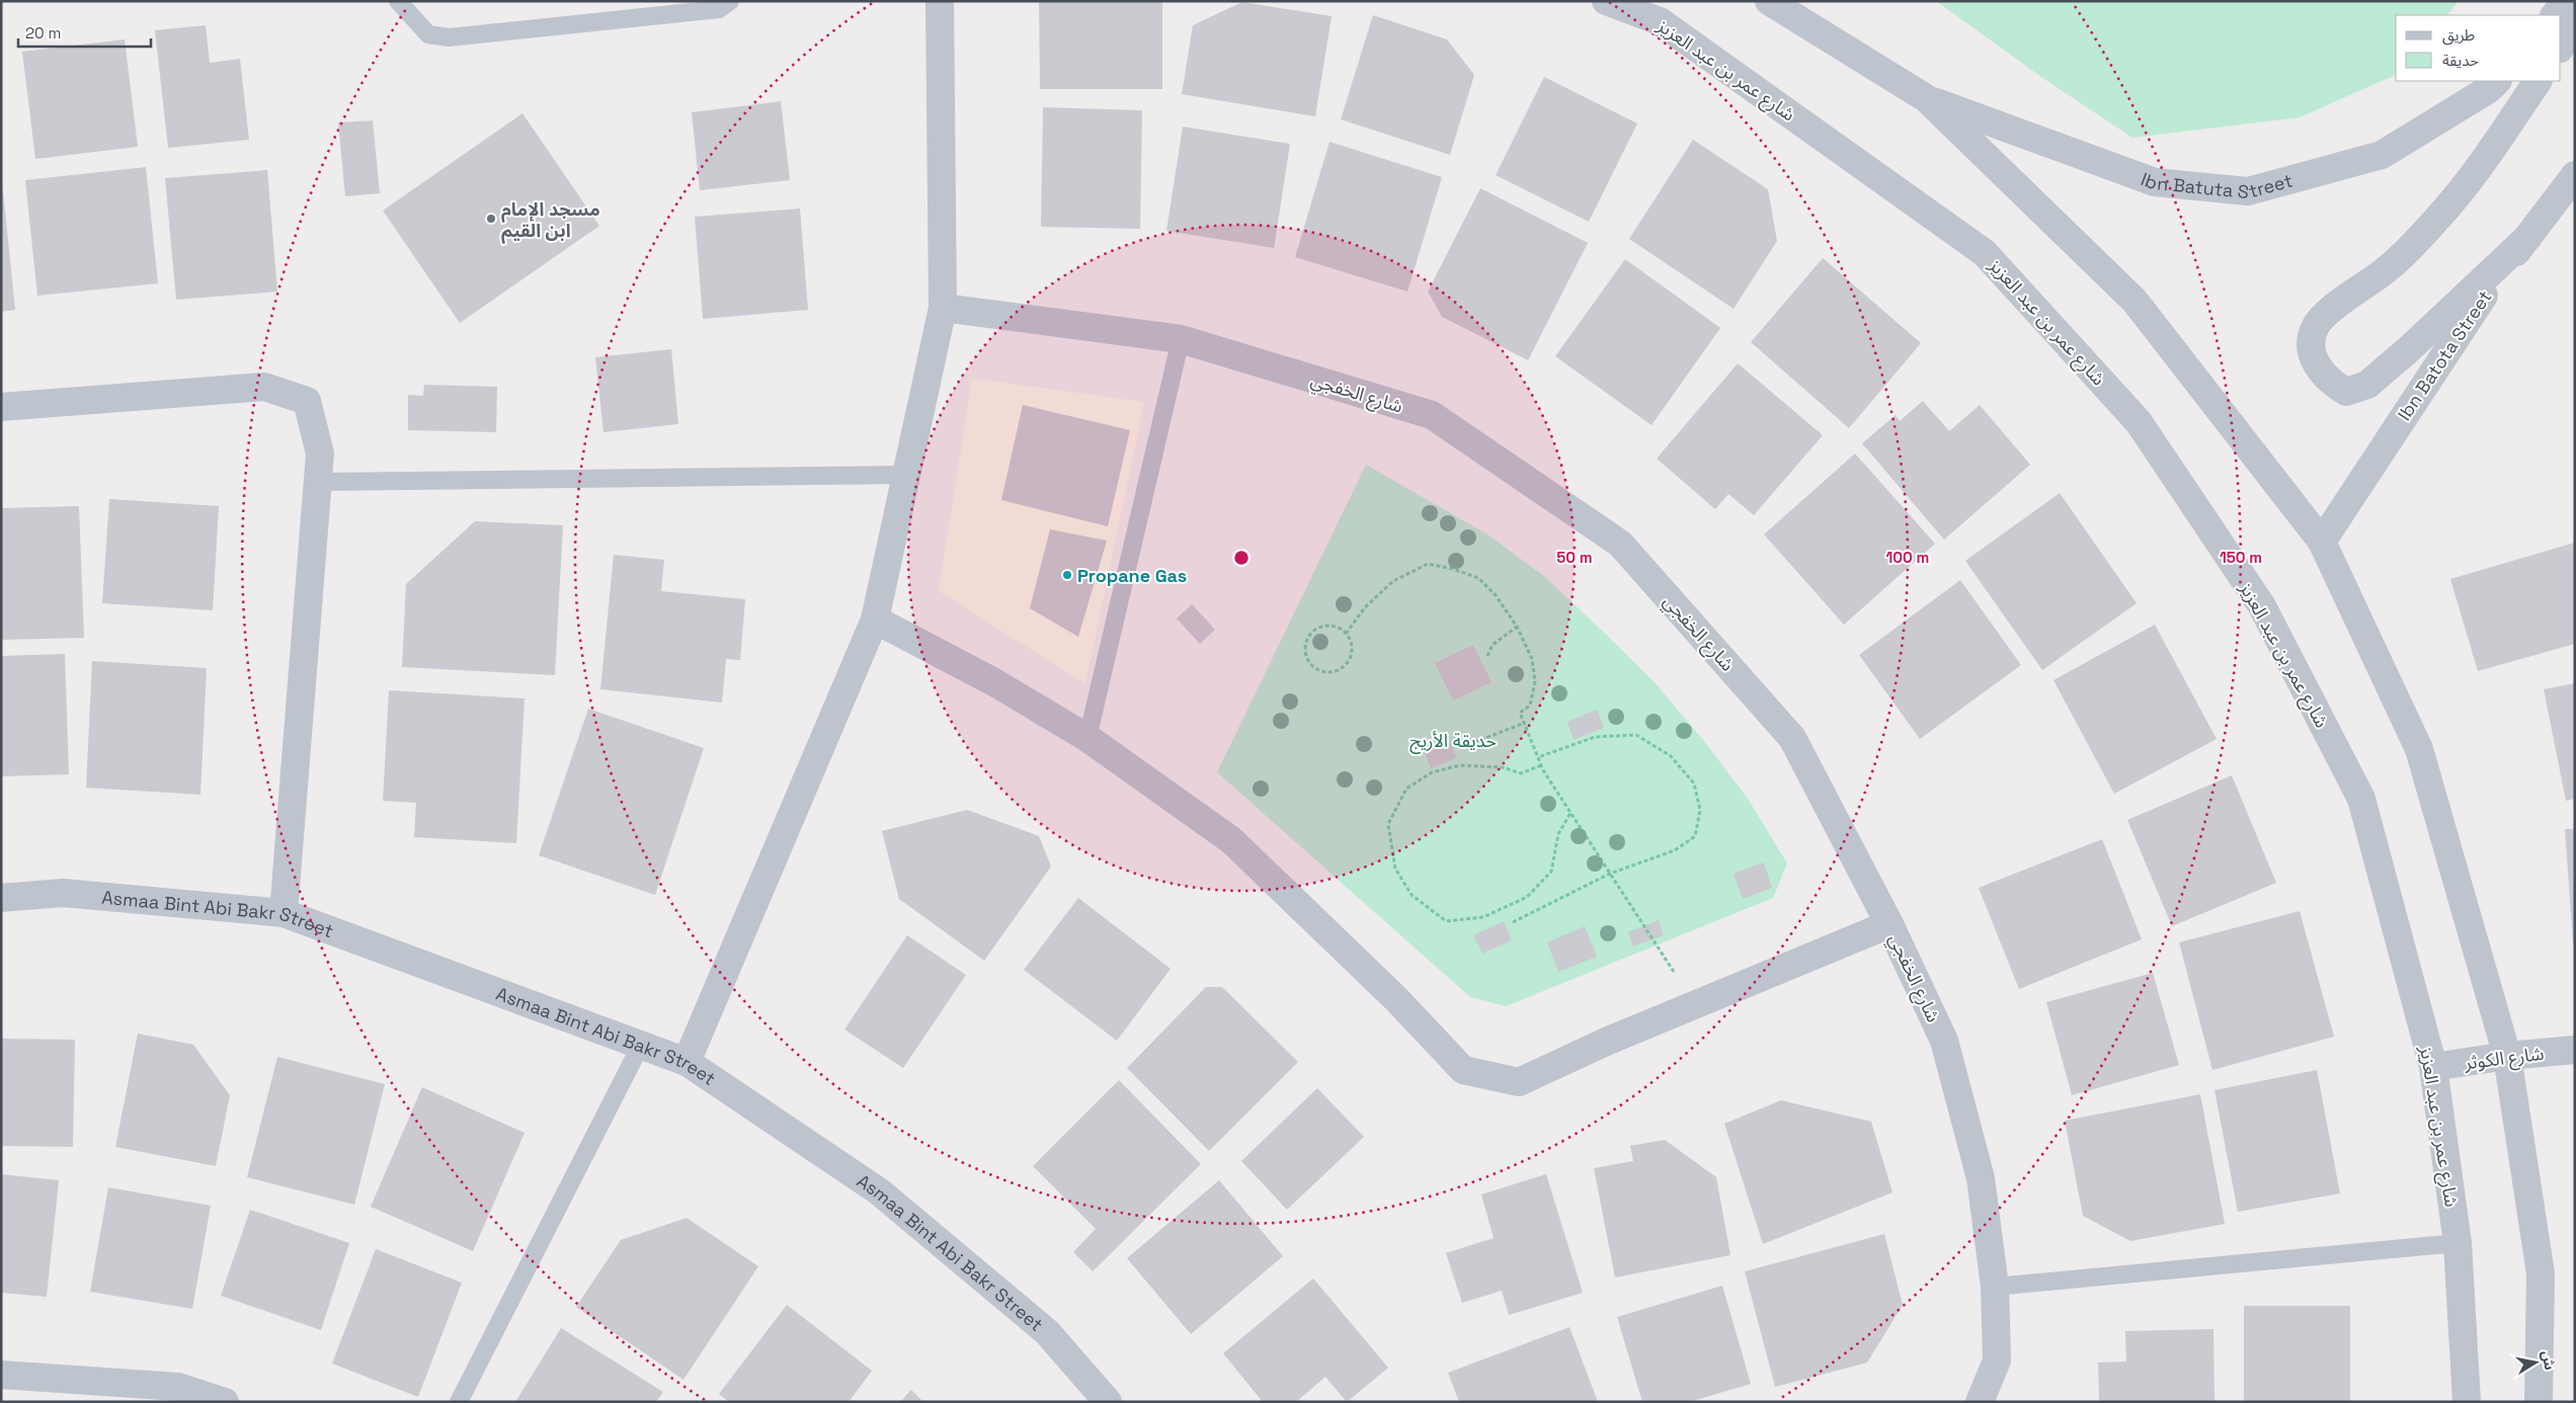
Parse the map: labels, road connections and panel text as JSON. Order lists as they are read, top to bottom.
{
  "streets": {
    "street": [
      "شارع عمر بن عبد العزيز",
      "Ibn Batuta Street",
      "Ibn Batota Street",
      "شارع الخفجي",
      "Asmaa Bint Abi Bakr Street",
      "شارع الكوثر"
    ]
  },
  "crossings": [
    ["شارع عمر بن عبد العزيز", "شارع الكوثر"]
  ],
  "parks": ["حديقة الأريج"],
  "places": ["مسجد الإمام ابن القيم", "Propane Gas"],
  "legend": ["طريق", "حديقة"],
  "scale_bar": "20 m",
  "north": "right",
  "rings": ["50 m", "100 m", "150 m"]
}
